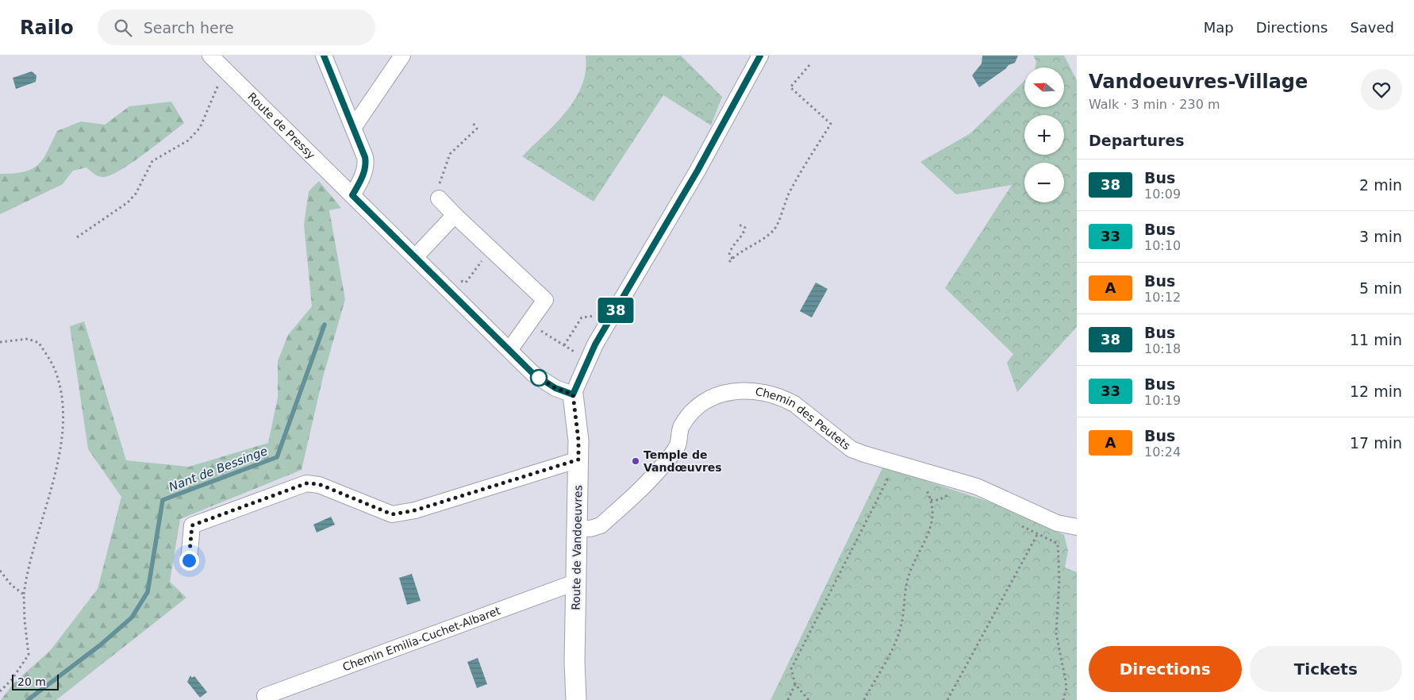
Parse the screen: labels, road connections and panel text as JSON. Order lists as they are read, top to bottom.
{
  "streets": {
    "main road": ["Route de Vandoeuvres"],
    "street": ["Route de Pressy", "Chemin des Peutets", "Chemin Emilia-Cuchet-Albaret"]
  },
  "crossings": [
    ["Route de Pressy", "Route de Vandoeuvres"],
    ["Chemin des Peutets", "Route de Vandoeuvres"],
    ["Route de Vandoeuvres", "Chemin Emilia-Cuchet-Albaret"]
  ],
  "water": ["Nant de Bessinge"],
  "places": ["Temple de Vandœuvres"],
  "lines": ["bus line 38"],
  "scale_bar": "20 m",
  "north": "left",
  "page": {
    "header": "Railo",
    "search": "Search here",
    "nav": ["Map", "Directions", "Saved"],
    "on_map": "38",
    "heading": [
      ["Vandoeuvres-Village", "Walk · 3 min · 230 m"],
      "Departures"
    ],
    "map_buttons": ["+", "−"],
    "list": [
      {
        "mark": "38",
        "name": "Bus",
        "note": "10:09",
        "value": "2 min"
      },
      {
        "mark": "33",
        "name": "Bus",
        "note": "10:10",
        "value": "3 min"
      },
      {
        "mark": "A",
        "name": "Bus",
        "note": "10:12",
        "value": "5 min"
      },
      {
        "mark": "38",
        "name": "Bus",
        "note": "10:18",
        "value": "11 min"
      },
      {
        "mark": "33",
        "name": "Bus",
        "note": "10:19",
        "value": "12 min"
      },
      {
        "mark": "A",
        "name": "Bus",
        "note": "10:24",
        "value": "17 min"
      }
    ],
    "buttons": ["Directions", "Tickets"],
    "scale": "20 m"
  }
}
